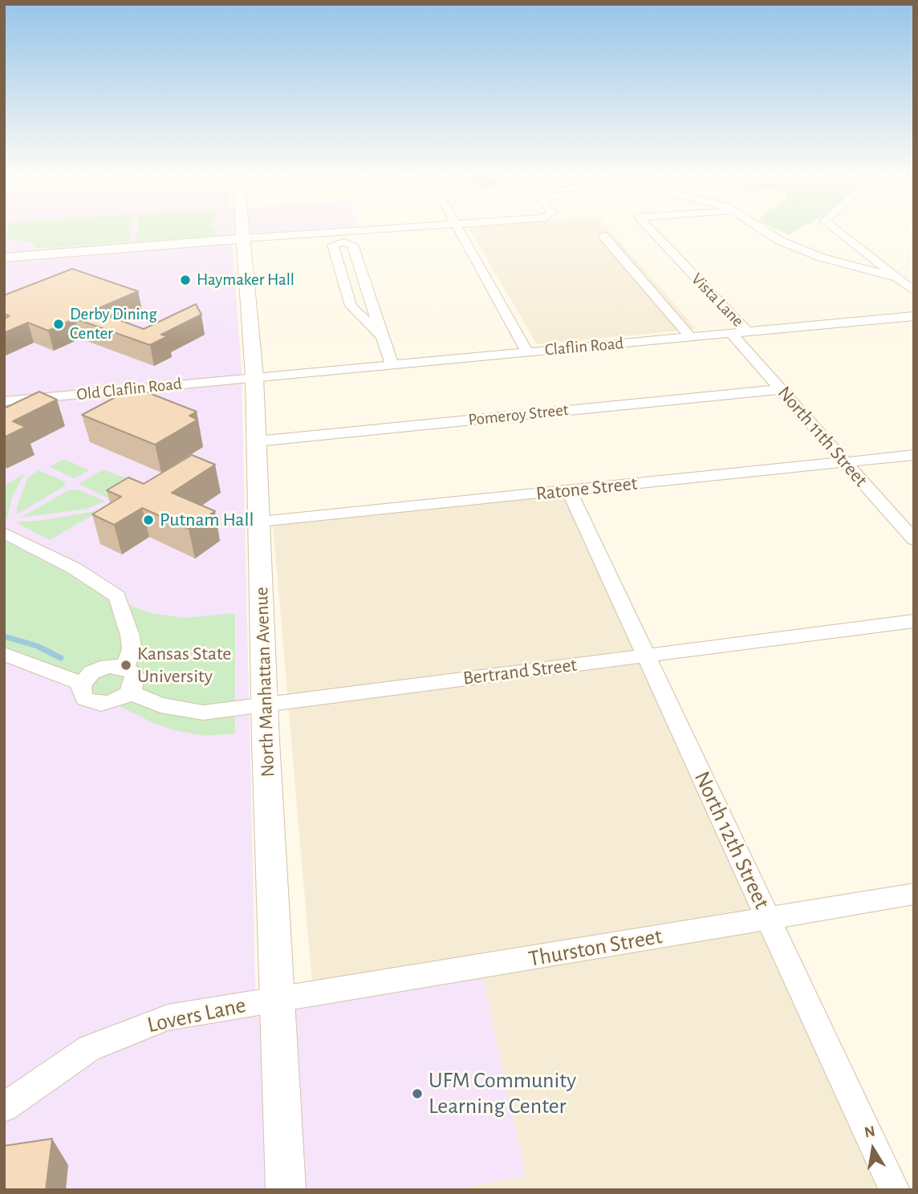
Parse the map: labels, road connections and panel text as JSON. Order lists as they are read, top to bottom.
{
  "streets": {
    "street": [
      "Vista Lane",
      "Claflin Road",
      "Old Claflin Road",
      "Pomeroy Street",
      "North 11th Street",
      "Ratone Street",
      "Bertrand Street",
      "North Manhattan Avenue",
      "North 12th Street",
      "Thurston Street",
      "Lovers Lane"
    ]
  },
  "crossings": [
    ["Vista Lane", "Claflin Road"],
    ["Claflin Road", "Old Claflin Road"],
    ["Claflin Road", "North 11th Street"],
    ["Claflin Road", "North Manhattan Avenue"],
    ["Old Claflin Road", "North Manhattan Avenue"],
    ["Pomeroy Street", "North 11th Street"],
    ["Pomeroy Street", "North Manhattan Avenue"],
    ["North 11th Street", "Ratone Street"],
    ["Ratone Street", "North Manhattan Avenue"],
    ["Ratone Street", "North 12th Street"],
    ["Bertrand Street", "North Manhattan Avenue"],
    ["Bertrand Street", "North 12th Street"],
    ["North Manhattan Avenue", "Thurston Street"],
    ["North Manhattan Avenue", "Lovers Lane"],
    ["North 12th Street", "Thurston Street"],
    ["Thurston Street", "Lovers Lane"]
  ],
  "places": [
    "Haymaker Hall",
    "Derby Dining Center",
    "Putnam Hall",
    "Kansas State University",
    "UFM Community Learning Center"
  ],
  "north": "top"
}
